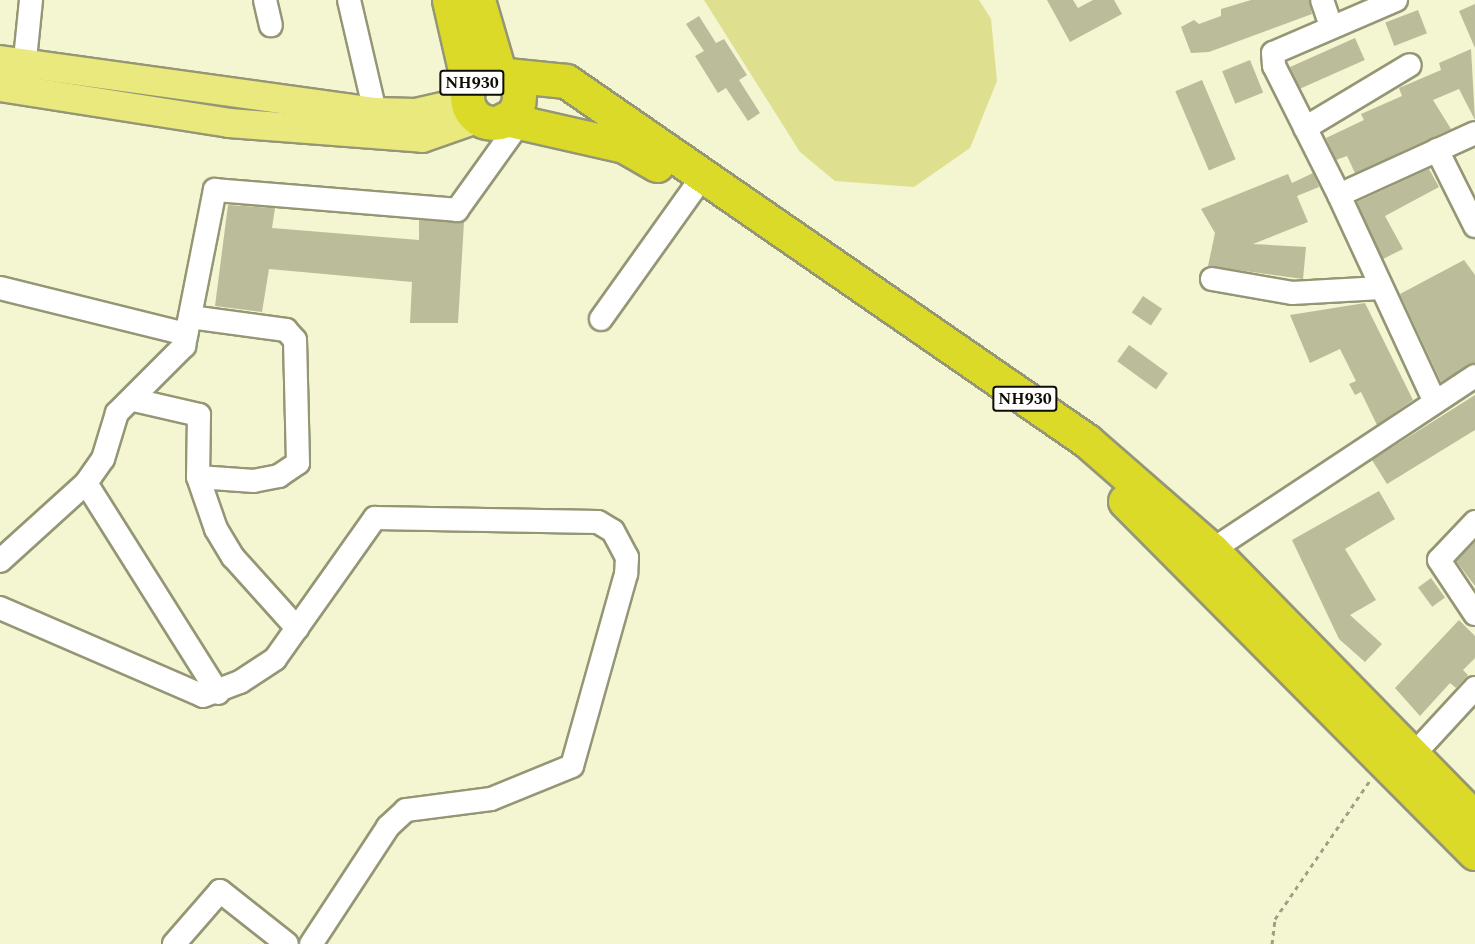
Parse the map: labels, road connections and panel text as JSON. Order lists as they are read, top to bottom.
{
  "streets": {
    "highway": ["NH930"]
  }
}
